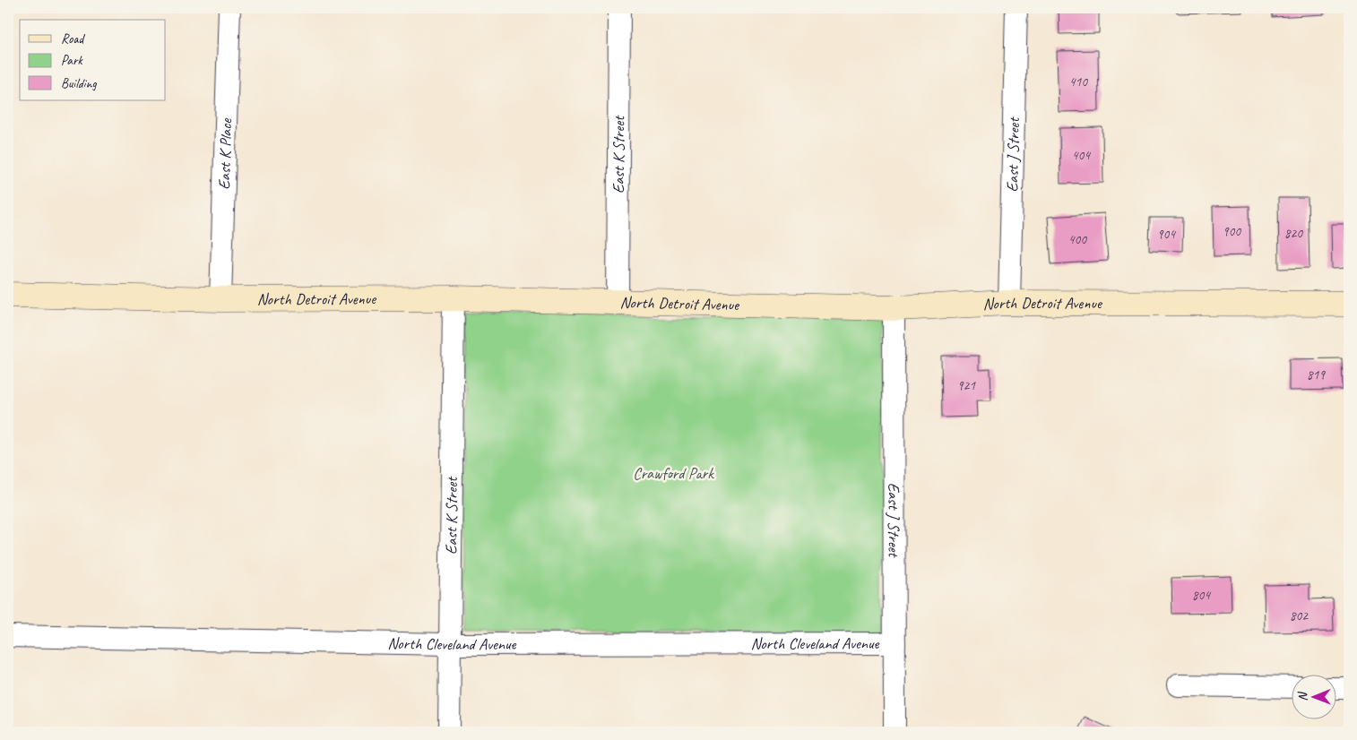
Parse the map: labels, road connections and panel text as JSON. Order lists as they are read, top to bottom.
{
  "streets": {
    "street": [
      "East K Place",
      "East K Street",
      "East J Street",
      "North Detroit Avenue",
      "North Cleveland Avenue"
    ]
  },
  "crossings": [
    ["East K Place", "North Detroit Avenue"],
    ["East K Street", "North Detroit Avenue"],
    ["East K Street", "North Cleveland Avenue"],
    ["East J Street", "North Detroit Avenue"],
    ["East J Street", "North Cleveland Avenue"]
  ],
  "parks": ["Crawford Park"],
  "house_numbers": [
    "410",
    "404",
    "900",
    "820",
    "904",
    "400",
    "819",
    "921",
    "804",
    "802"
  ],
  "legend": ["Road", "Park", "Building"],
  "north": "left"
}
